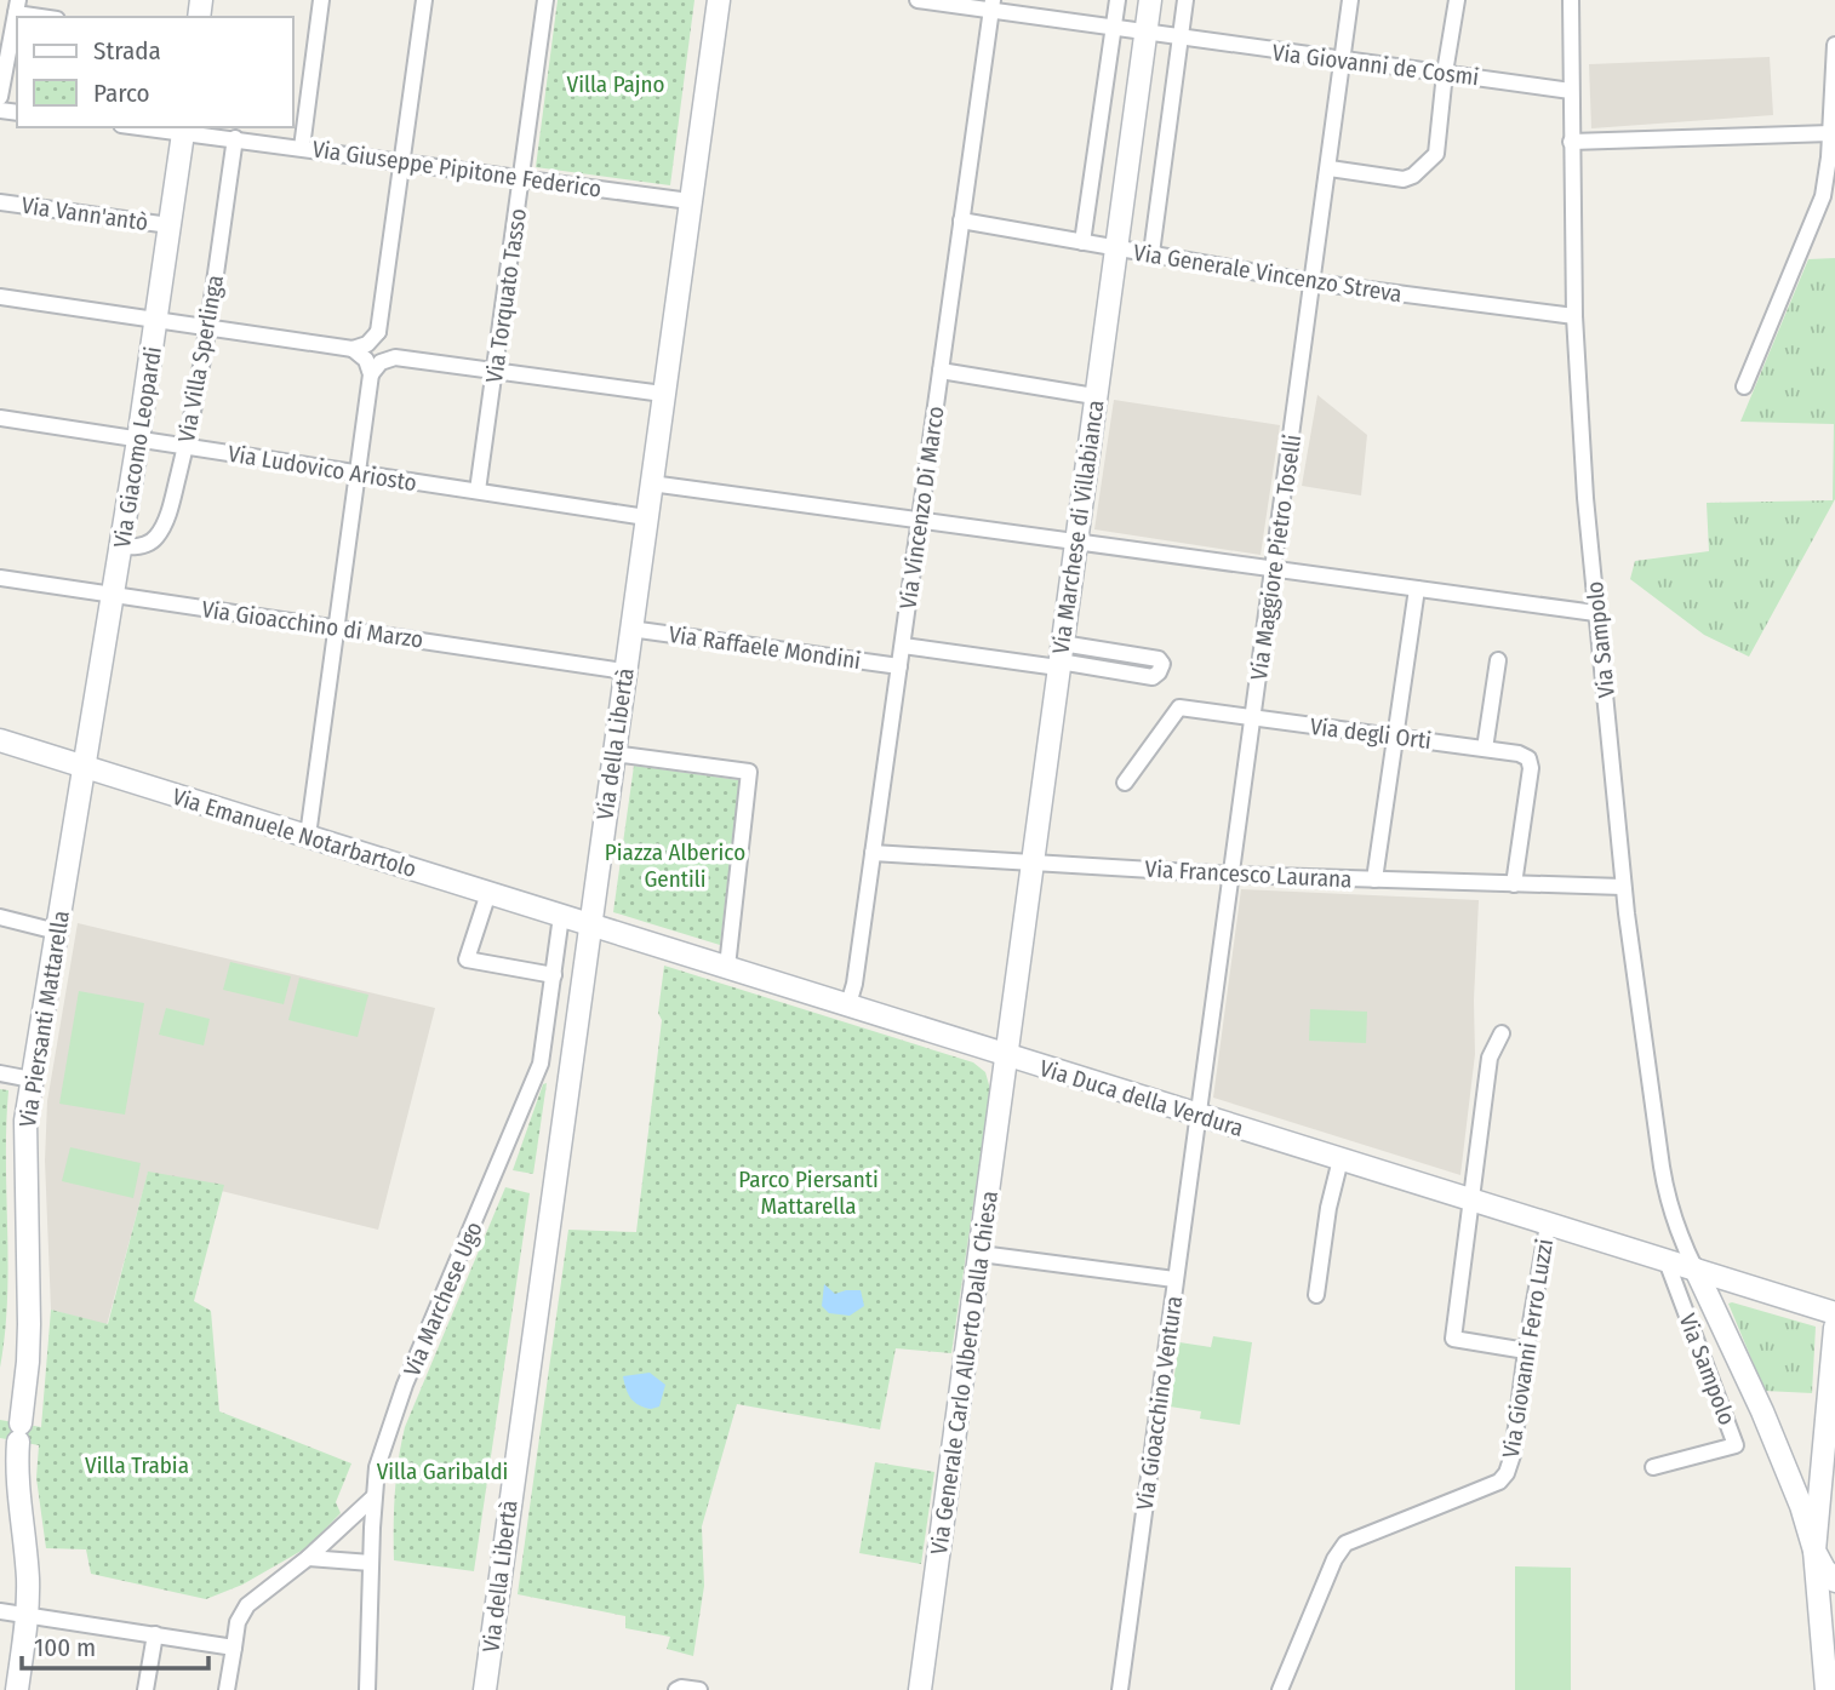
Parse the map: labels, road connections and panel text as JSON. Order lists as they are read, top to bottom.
{
  "streets": {
    "street": [
      "Via Giovanni de Cosmi",
      "Via Giuseppe Pipitone Federico",
      "Via Vann'antò",
      "Via Generale Vincenzo Streva",
      "Via Torquato Tasso",
      "Via Villa Sperlinga",
      "Via Giacomo Leopardi",
      "Via Ludovico Ariosto",
      "Via Vincenzo Di Marco",
      "Via Marchese di Villabianca",
      "Via Maggiore Pietro Toselli",
      "Via Gioacchino di Marzo",
      "Via Sampolo",
      "Via Raffaele Mondini",
      "Via degli Orti",
      "Via della Libertà",
      "Via Emanuele Notarbartolo",
      "Via Francesco Laurana",
      "Via Piersanti Mattarella",
      "Via Duca della Verdura",
      "Via Marchese Ugo",
      "Via Giovanni Ferro Luzzi",
      "Via Generale Carlo Alberto Dalla Chiesa",
      "Via Gioacchino Ventura"
    ]
  },
  "crossings": [
    ["Via Giovanni de Cosmi", "Via Vincenzo Di Marco"],
    ["Via Giovanni de Cosmi", "Via Marchese di Villabianca"],
    ["Via Giovanni de Cosmi", "Via Maggiore Pietro Toselli"],
    ["Via Giovanni de Cosmi", "Via Sampolo"],
    ["Via Giuseppe Pipitone Federico", "Via Torquato Tasso"],
    ["Via Giuseppe Pipitone Federico", "Via Villa Sperlinga"],
    ["Via Giuseppe Pipitone Federico", "Via Giacomo Leopardi"],
    ["Via Giuseppe Pipitone Federico", "Via della Libertà"],
    ["Via Vann'antò", "Via Giacomo Leopardi"],
    ["Via Generale Vincenzo Streva", "Via Vincenzo Di Marco"],
    ["Via Generale Vincenzo Streva", "Via Marchese di Villabianca"],
    ["Via Generale Vincenzo Streva", "Via Maggiore Pietro Toselli"],
    ["Via Generale Vincenzo Streva", "Via Sampolo"],
    ["Via Torquato Tasso", "Via Ludovico Ariosto"],
    ["Via Villa Sperlinga", "Via Giacomo Leopardi"],
    ["Via Villa Sperlinga", "Via Ludovico Ariosto"],
    ["Via Giacomo Leopardi", "Via Ludovico Ariosto"],
    ["Via Giacomo Leopardi", "Via Gioacchino di Marzo"],
    ["Via Giacomo Leopardi", "Via Emanuele Notarbartolo"],
    ["Via Giacomo Leopardi", "Via Piersanti Mattarella"],
    ["Via Ludovico Ariosto", "Via della Libertà"],
    ["Via Vincenzo Di Marco", "Via Raffaele Mondini"],
    ["Via Vincenzo Di Marco", "Via Francesco Laurana"],
    ["Via Vincenzo Di Marco", "Via Duca della Verdura"],
    ["Via Marchese di Villabianca", "Via Francesco Laurana"],
    ["Via Marchese di Villabianca", "Via Duca della Verdura"],
    ["Via Marchese di Villabianca", "Via Generale Carlo Alberto Dalla Chiesa"],
    ["Via Maggiore Pietro Toselli", "Via degli Orti"],
    ["Via Maggiore Pietro Toselli", "Via Francesco Laurana"],
    ["Via Maggiore Pietro Toselli", "Via Duca della Verdura"],
    ["Via Maggiore Pietro Toselli", "Via Gioacchino Ventura"],
    ["Via Gioacchino di Marzo", "Via della Libertà"],
    ["Via Sampolo", "Via Francesco Laurana"],
    ["Via Sampolo", "Via Duca della Verdura"],
    ["Via Raffaele Mondini", "Via della Libertà"],
    ["Via degli Orti", "Via Francesco Laurana"],
    ["Via della Libertà", "Via Emanuele Notarbartolo"],
    ["Via della Libertà", "Via Duca della Verdura"],
    ["Via Emanuele Notarbartolo", "Via Piersanti Mattarella"],
    ["Via Emanuele Notarbartolo", "Via Duca della Verdura"],
    ["Via Emanuele Notarbartolo", "Via Marchese Ugo"],
    ["Via Duca della Verdura", "Via Giovanni Ferro Luzzi"],
    ["Via Duca della Verdura", "Via Generale Carlo Alberto Dalla Chiesa"],
    ["Via Duca della Verdura", "Via Gioacchino Ventura"]
  ],
  "parks": [
    "Villa Pajno",
    "Piazza Alberico Gentili",
    "Parco Piersanti Mattarella",
    "Villa Trabia",
    "Villa Garibaldi"
  ],
  "legend": ["Strada", "Parco"],
  "scale_bar": "100 m"
}
